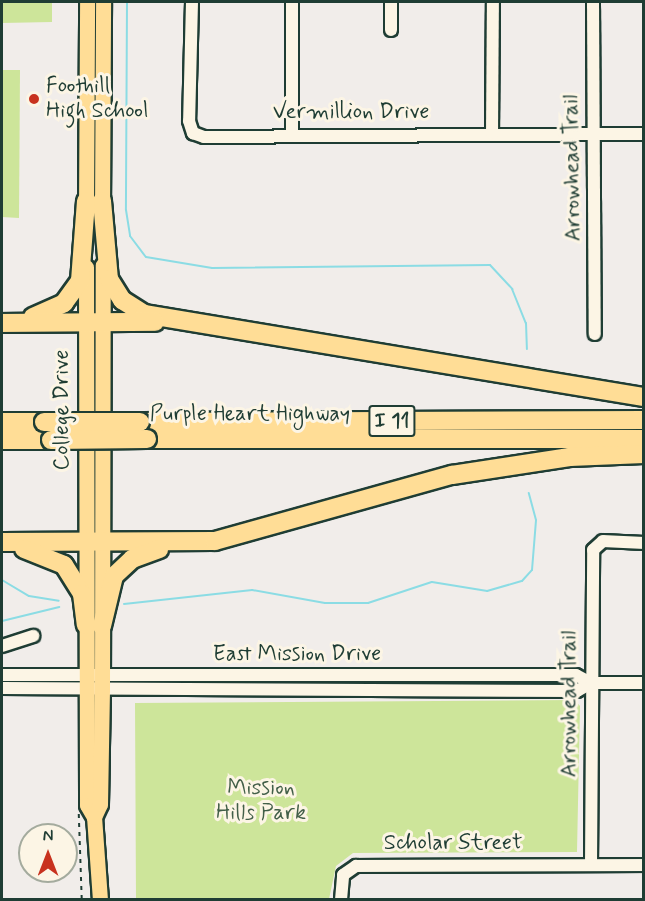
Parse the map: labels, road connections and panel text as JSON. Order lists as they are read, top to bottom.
{
  "streets": {
    "highway": ["Purple Heart Highway", "I 11"],
    "main road": ["College Drive"],
    "street": [
      "Vermillion Drive",
      "Arrowhead Trail",
      "East Mission Drive",
      "Scholar Street"
    ]
  },
  "crossings": [
    ["Vermillion Drive", "Arrowhead Trail"],
    ["Arrowhead Trail", "East Mission Drive"],
    ["Arrowhead Trail", "Scholar Street"],
    ["College Drive", "East Mission Drive"]
  ],
  "parks": ["Mission Hills Park"],
  "places": ["Foothill High School"],
  "north": "top"
}
